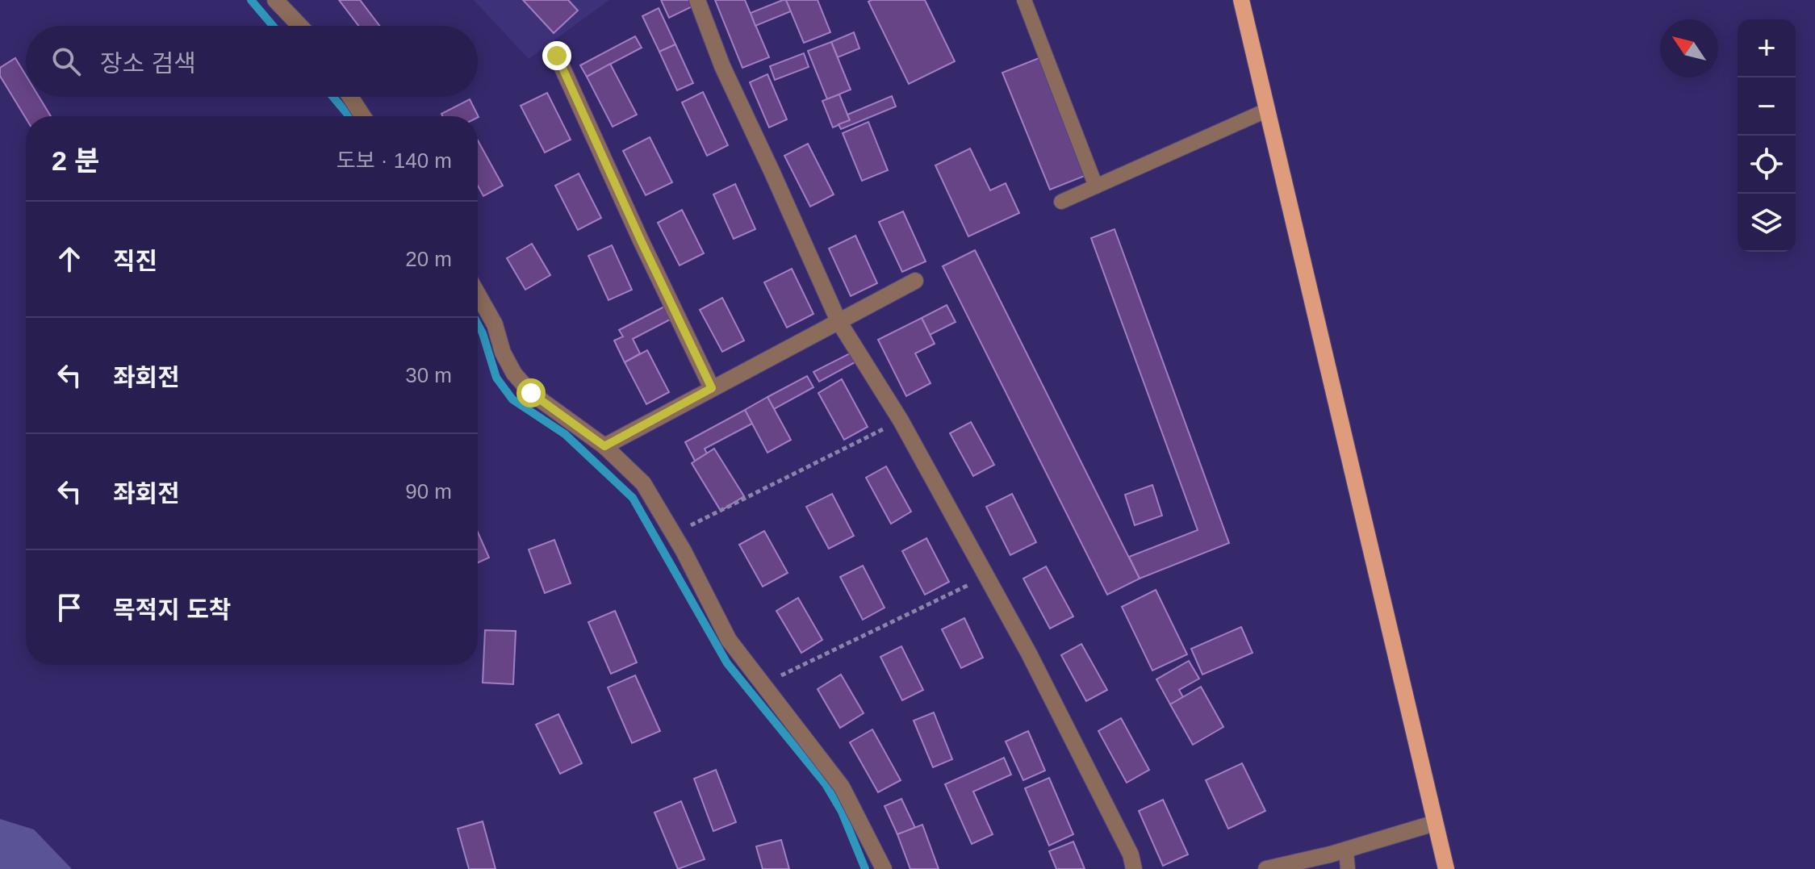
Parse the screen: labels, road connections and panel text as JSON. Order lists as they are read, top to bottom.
{
  "north": "top left",
  "page": {
    "map_buttons": ["+", "−"],
    "search": "장소 검색",
    "heading": ["2 분", "도보 · 140 m"],
    "list": [
      ["직진", "20 m"],
      ["좌회전", "30 m"],
      ["좌회전", "90 m"],
      "목적지 도착"
    ]
  }
}
